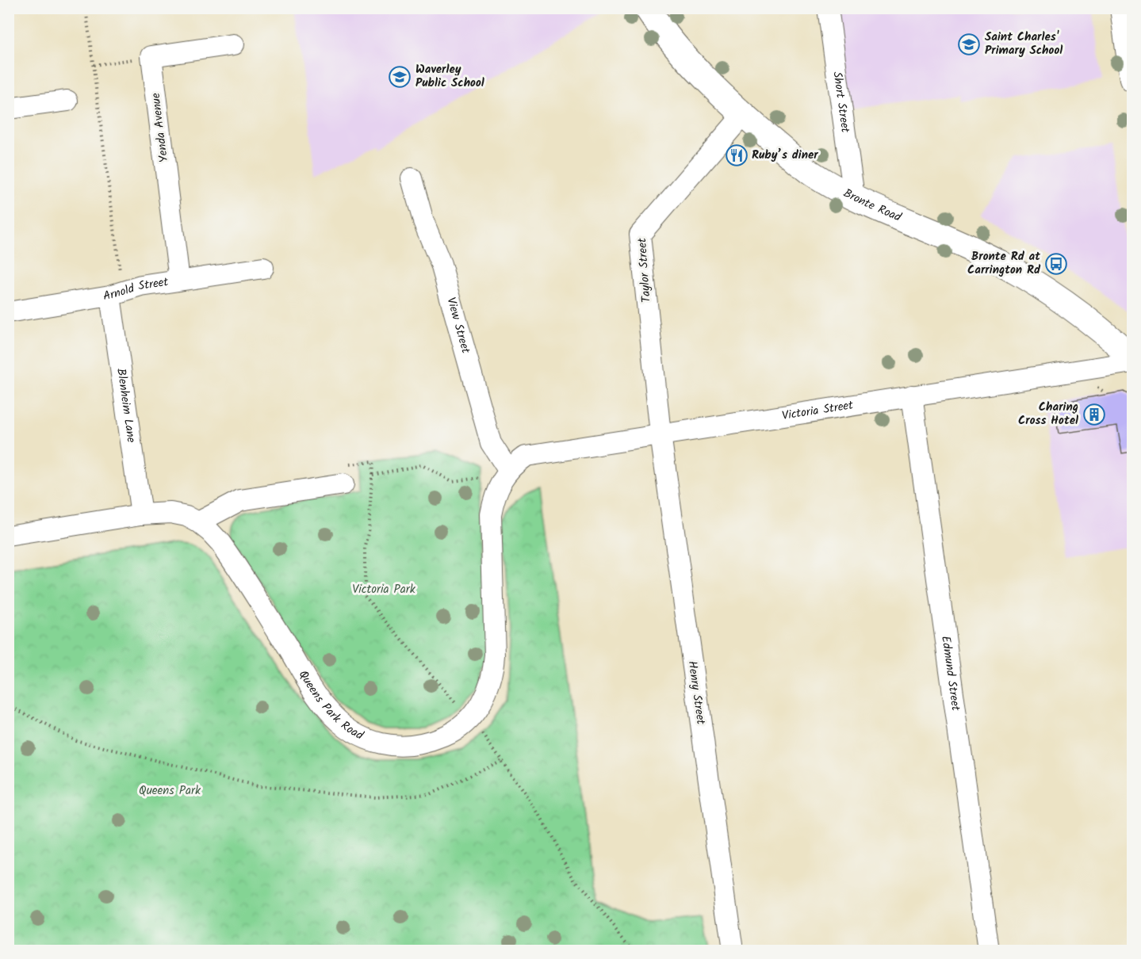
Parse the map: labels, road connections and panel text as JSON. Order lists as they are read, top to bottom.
{
  "streets": {
    "main road": ["Bronte Road"],
    "street": [
      "Short Street",
      "Yenda Avenue",
      "Taylor Street",
      "Arnold Street",
      "View Street",
      "Blenheim Lane",
      "Victoria Street",
      "Edmund Street",
      "Henry Street",
      "Queens Park Road"
    ]
  },
  "crossings": [
    ["Short Street", "Bronte Road"],
    ["Yenda Avenue", "Arnold Street"],
    ["Bronte Road", "Taylor Street"],
    ["Taylor Street", "Victoria Street"],
    ["Taylor Street", "Henry Street"],
    ["Arnold Street", "Blenheim Lane"],
    ["View Street", "Victoria Street"],
    ["View Street", "Queens Park Road"],
    ["Blenheim Lane", "Queens Park Road"],
    ["Victoria Street", "Edmund Street"],
    ["Victoria Street", "Henry Street"],
    ["Victoria Street", "Queens Park Road"]
  ],
  "parks": ["Victoria Park", "Queens Park"],
  "places": {
    "school or university": ["Saint Charles' Primary School", "Waverley Public School"],
    "restaurant": ["Ruby’s diner"],
    "bus stop": ["Bronte Rd at Carrington Rd"],
    "building": ["Charing Cross Hotel"]
  }
}
